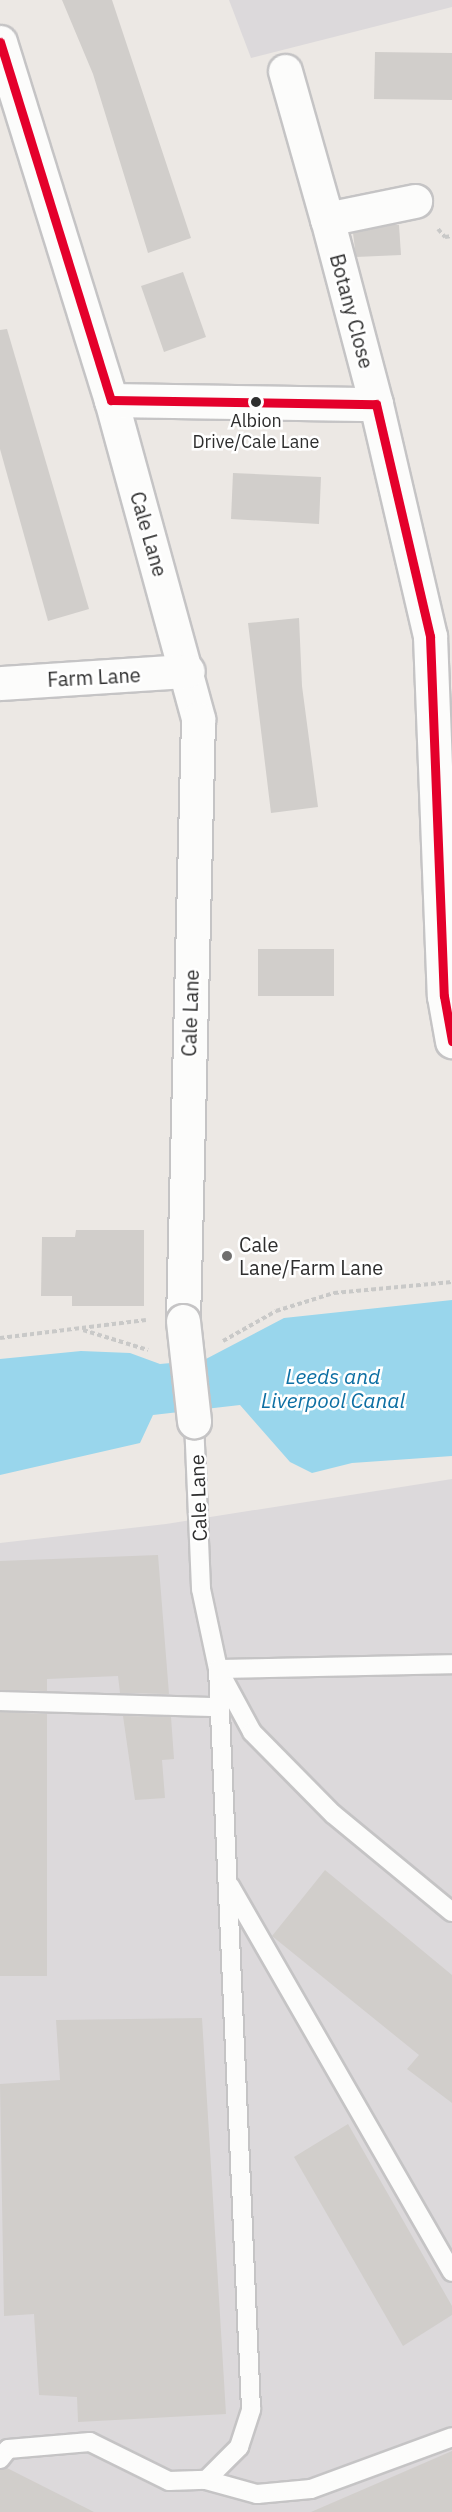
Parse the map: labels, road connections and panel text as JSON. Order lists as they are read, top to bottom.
{
  "streets": {
    "street": ["Botany Close", "Cale Lane", "Farm Lane"]
  },
  "crossings": [
    ["Cale Lane", "Farm Lane"]
  ],
  "water": ["Leeds and Liverpool Canal"],
  "places": ["Albion Drive/Cale Lane", "Cale Lane/Farm Lane"]
}
